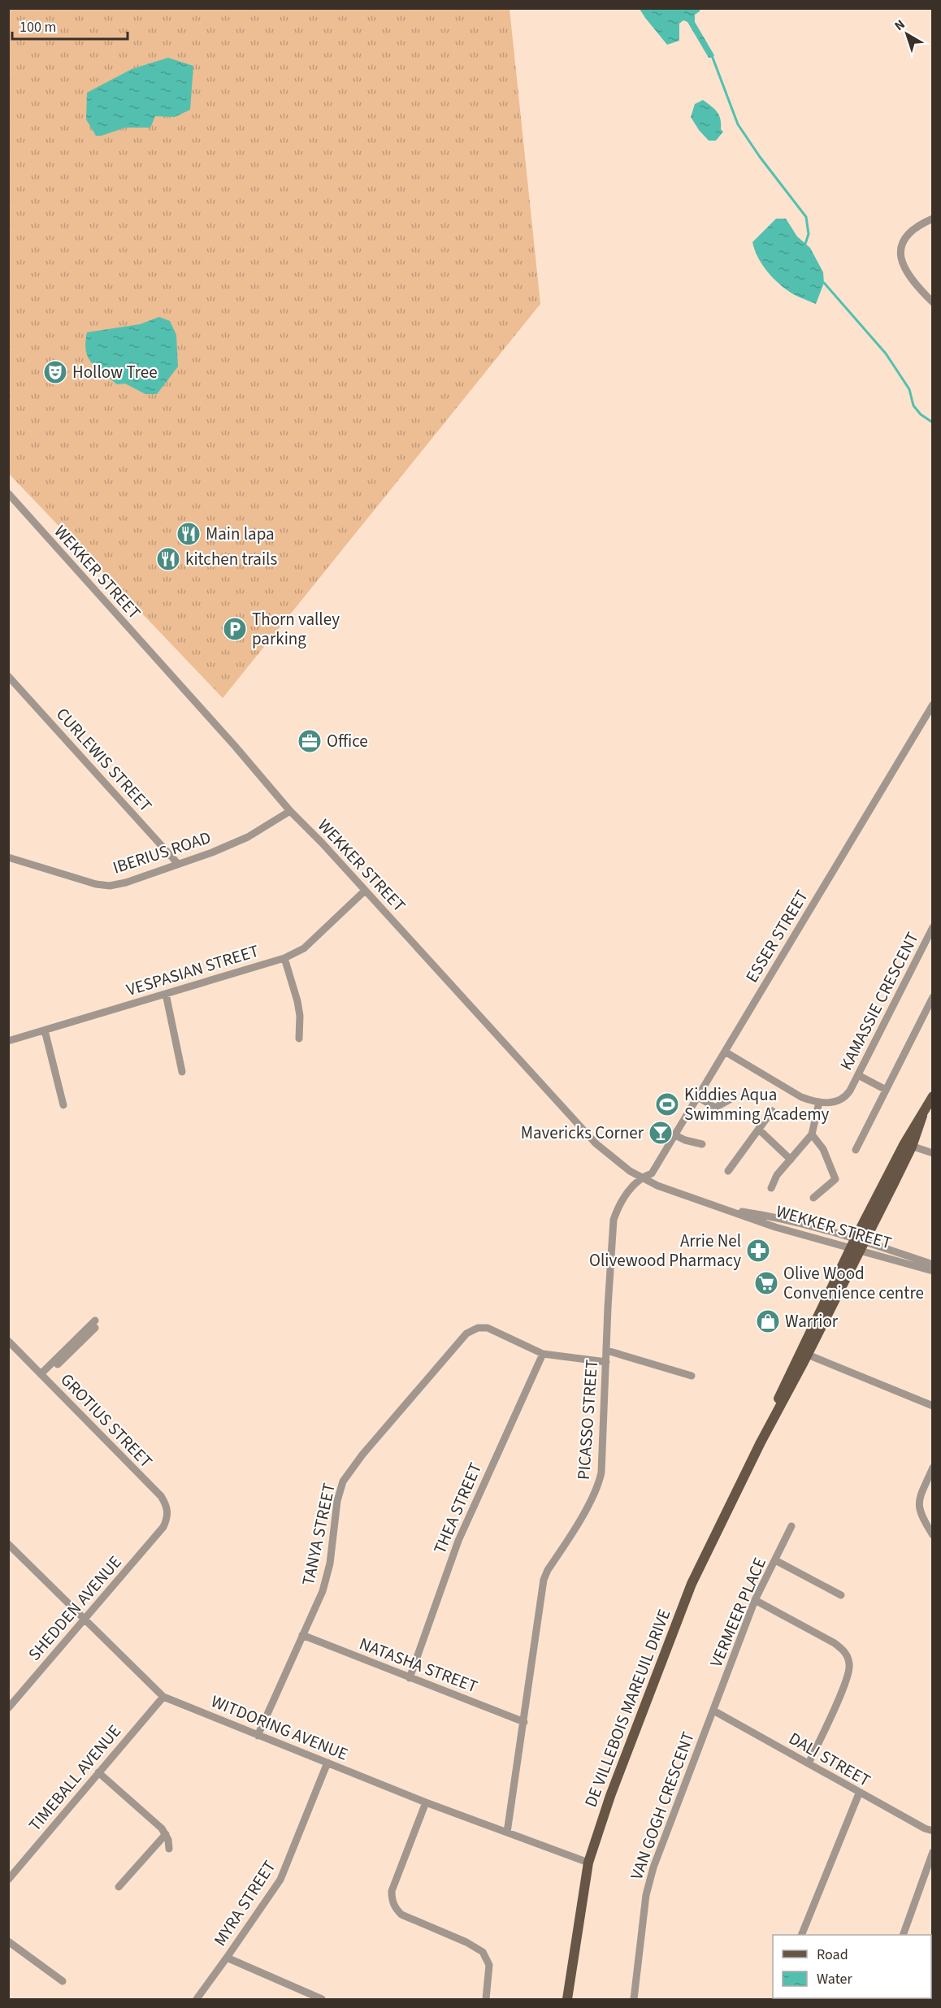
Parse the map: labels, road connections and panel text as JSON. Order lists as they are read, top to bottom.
{
  "streets": {
    "main road": ["DE VILLEBOIS MAREUIL DRIVE"],
    "street": [
      "WEKKER STREET",
      "CURLEWIS STREET",
      "IBERIUS ROAD",
      "ESSER STREET",
      "VESPASIAN STREET",
      "KAMASSIE CRESCENT",
      "PICASSO STREET",
      "GROTIUS STREET",
      "THEA STREET",
      "TANYA STREET",
      "SHEDDEN AVENUE",
      "VERMEER PLACE",
      "NATASHA STREET",
      "WITDORING AVENUE",
      "DALI STREET",
      "TIMEBALL AVENUE",
      "VAN GOGH CRESCENT",
      "MYRA STREET"
    ]
  },
  "crossings": [
    ["WEKKER STREET", "IBERIUS ROAD"],
    ["WEKKER STREET", "ESSER STREET"],
    ["WEKKER STREET", "VESPASIAN STREET"],
    ["WEKKER STREET", "PICASSO STREET"],
    ["WEKKER STREET", "DE VILLEBOIS MAREUIL DRIVE"],
    ["CURLEWIS STREET", "IBERIUS ROAD"],
    ["ESSER STREET", "KAMASSIE CRESCENT"],
    ["ESSER STREET", "PICASSO STREET"],
    ["PICASSO STREET", "NATASHA STREET"],
    ["PICASSO STREET", "WITDORING AVENUE"],
    ["GROTIUS STREET", "SHEDDEN AVENUE"],
    ["THEA STREET", "TANYA STREET"],
    ["THEA STREET", "NATASHA STREET"],
    ["TANYA STREET", "NATASHA STREET"],
    ["TANYA STREET", "WITDORING AVENUE"],
    ["SHEDDEN AVENUE", "WITDORING AVENUE"],
    ["VERMEER PLACE", "DALI STREET"],
    ["VERMEER PLACE", "VAN GOGH CRESCENT"],
    ["DE VILLEBOIS MAREUIL DRIVE", "WITDORING AVENUE"],
    ["WITDORING AVENUE", "TIMEBALL AVENUE"],
    ["WITDORING AVENUE", "MYRA STREET"],
    ["DALI STREET", "VAN GOGH CRESCENT"]
  ],
  "places": {
    "theatre": ["Hollow Tree"],
    "restaurant": ["Main lapa", "kitchen trails"],
    "parking": ["Thorn valley parking"],
    "office": ["Office"],
    "sports": ["Kiddies Aqua Swimming Academy"],
    "bar": ["Mavericks Corner"],
    "pharmacy": ["Arrie Nel Olivewood Pharmacy"],
    "supermarket": ["Olive Wood Convenience centre"],
    "shop": ["Warrior"]
  },
  "legend": ["Road", "Water"],
  "scale_bar": "100 m",
  "north": "top left"
}
